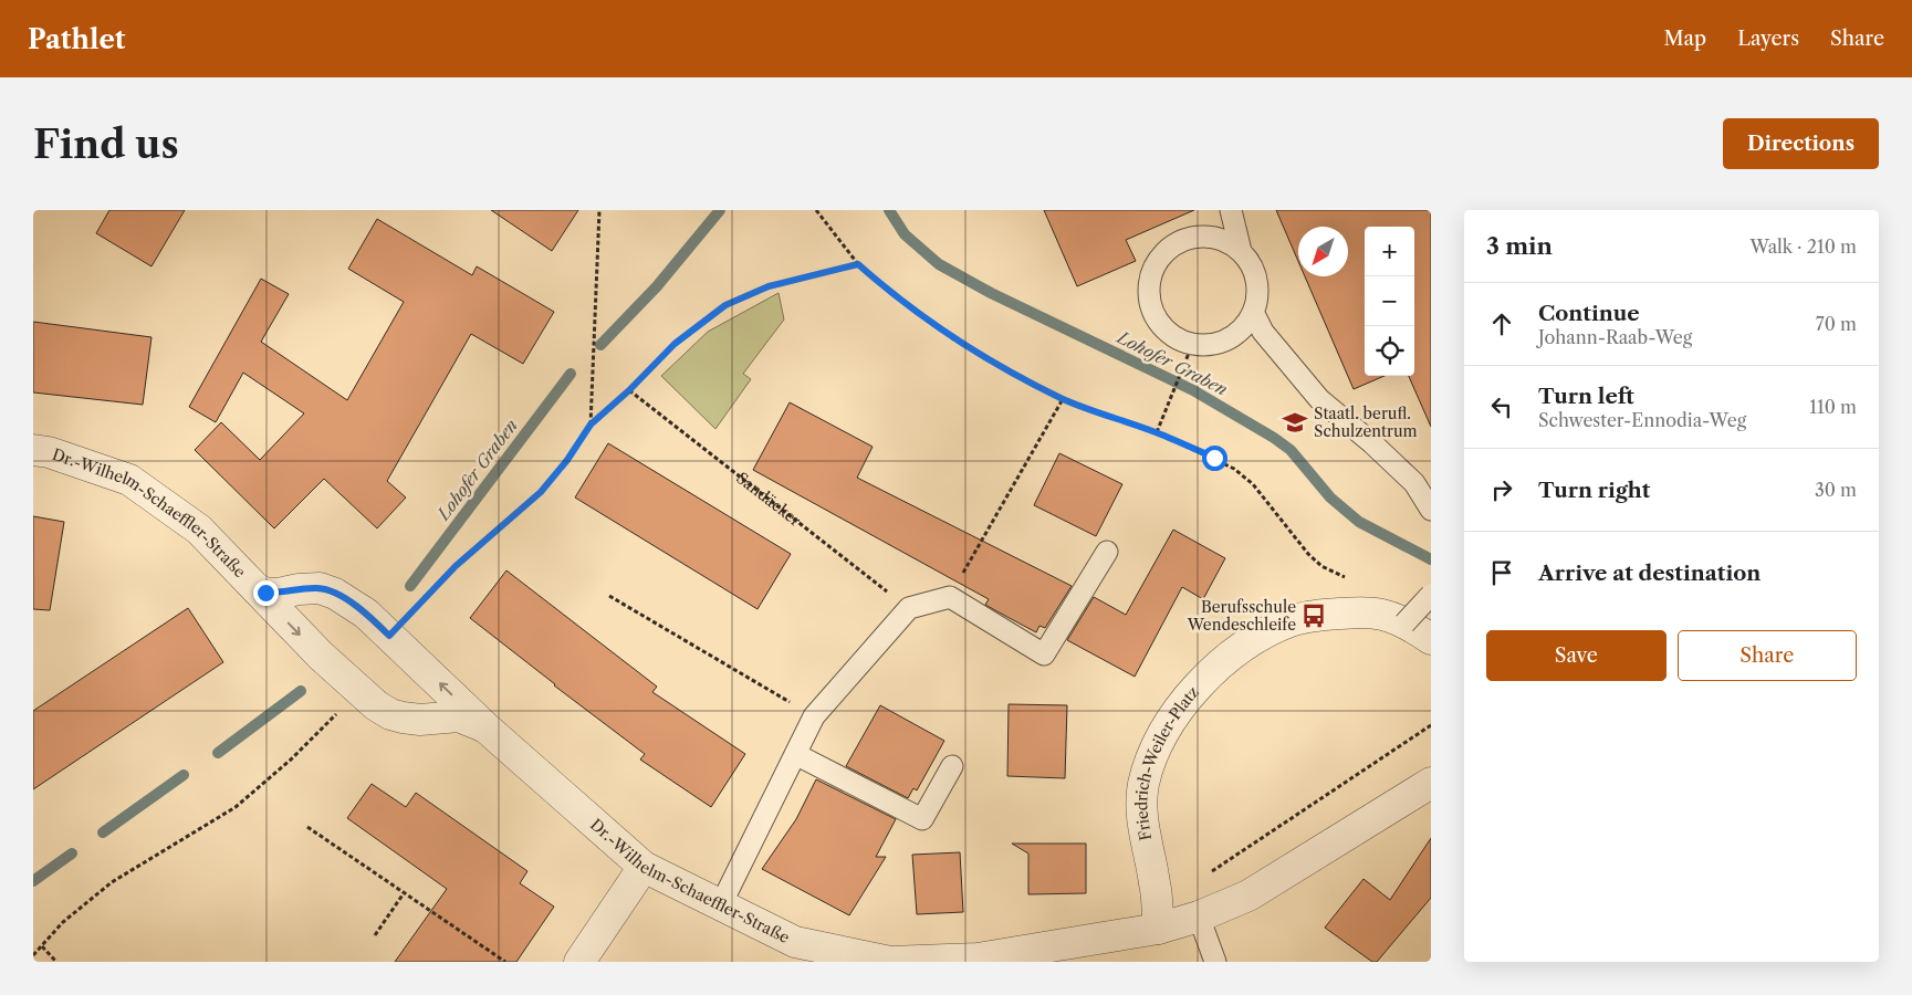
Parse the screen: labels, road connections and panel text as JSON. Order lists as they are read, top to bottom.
{
  "streets": {
    "street": ["Dr.-Wilhelm-Schaeffler-Straße", "Friedrich-Weiler-Platz"],
    "path": ["Sandäcker"]
  },
  "crossings": [
    ["Dr.-Wilhelm-Schaeffler-Straße", "Friedrich-Weiler-Platz"]
  ],
  "water": ["Lohofer Graben"],
  "places": {
    "school or university": ["Staatl. berufl. Schulzentrum"],
    "bus stop": ["Berufsschule Wendeschleife"]
  },
  "north": "bottom left",
  "page": {
    "header": "Pathlet",
    "nav": ["Map", "Layers", "Share"],
    "buttons": [
      "Directions",
      ["Save", "Share"]
    ],
    "title": "Find us",
    "heading": ["3 min", "Walk · 210 m"],
    "map_buttons": ["+", "−"],
    "list": [
      ["Continue", "Johann-Raab-Weg", "70 m"],
      ["Turn left", "Schwester-Ennodia-Weg", "110 m"],
      ["Turn right", "30 m"],
      "Arrive at destination"
    ]
  }
}
